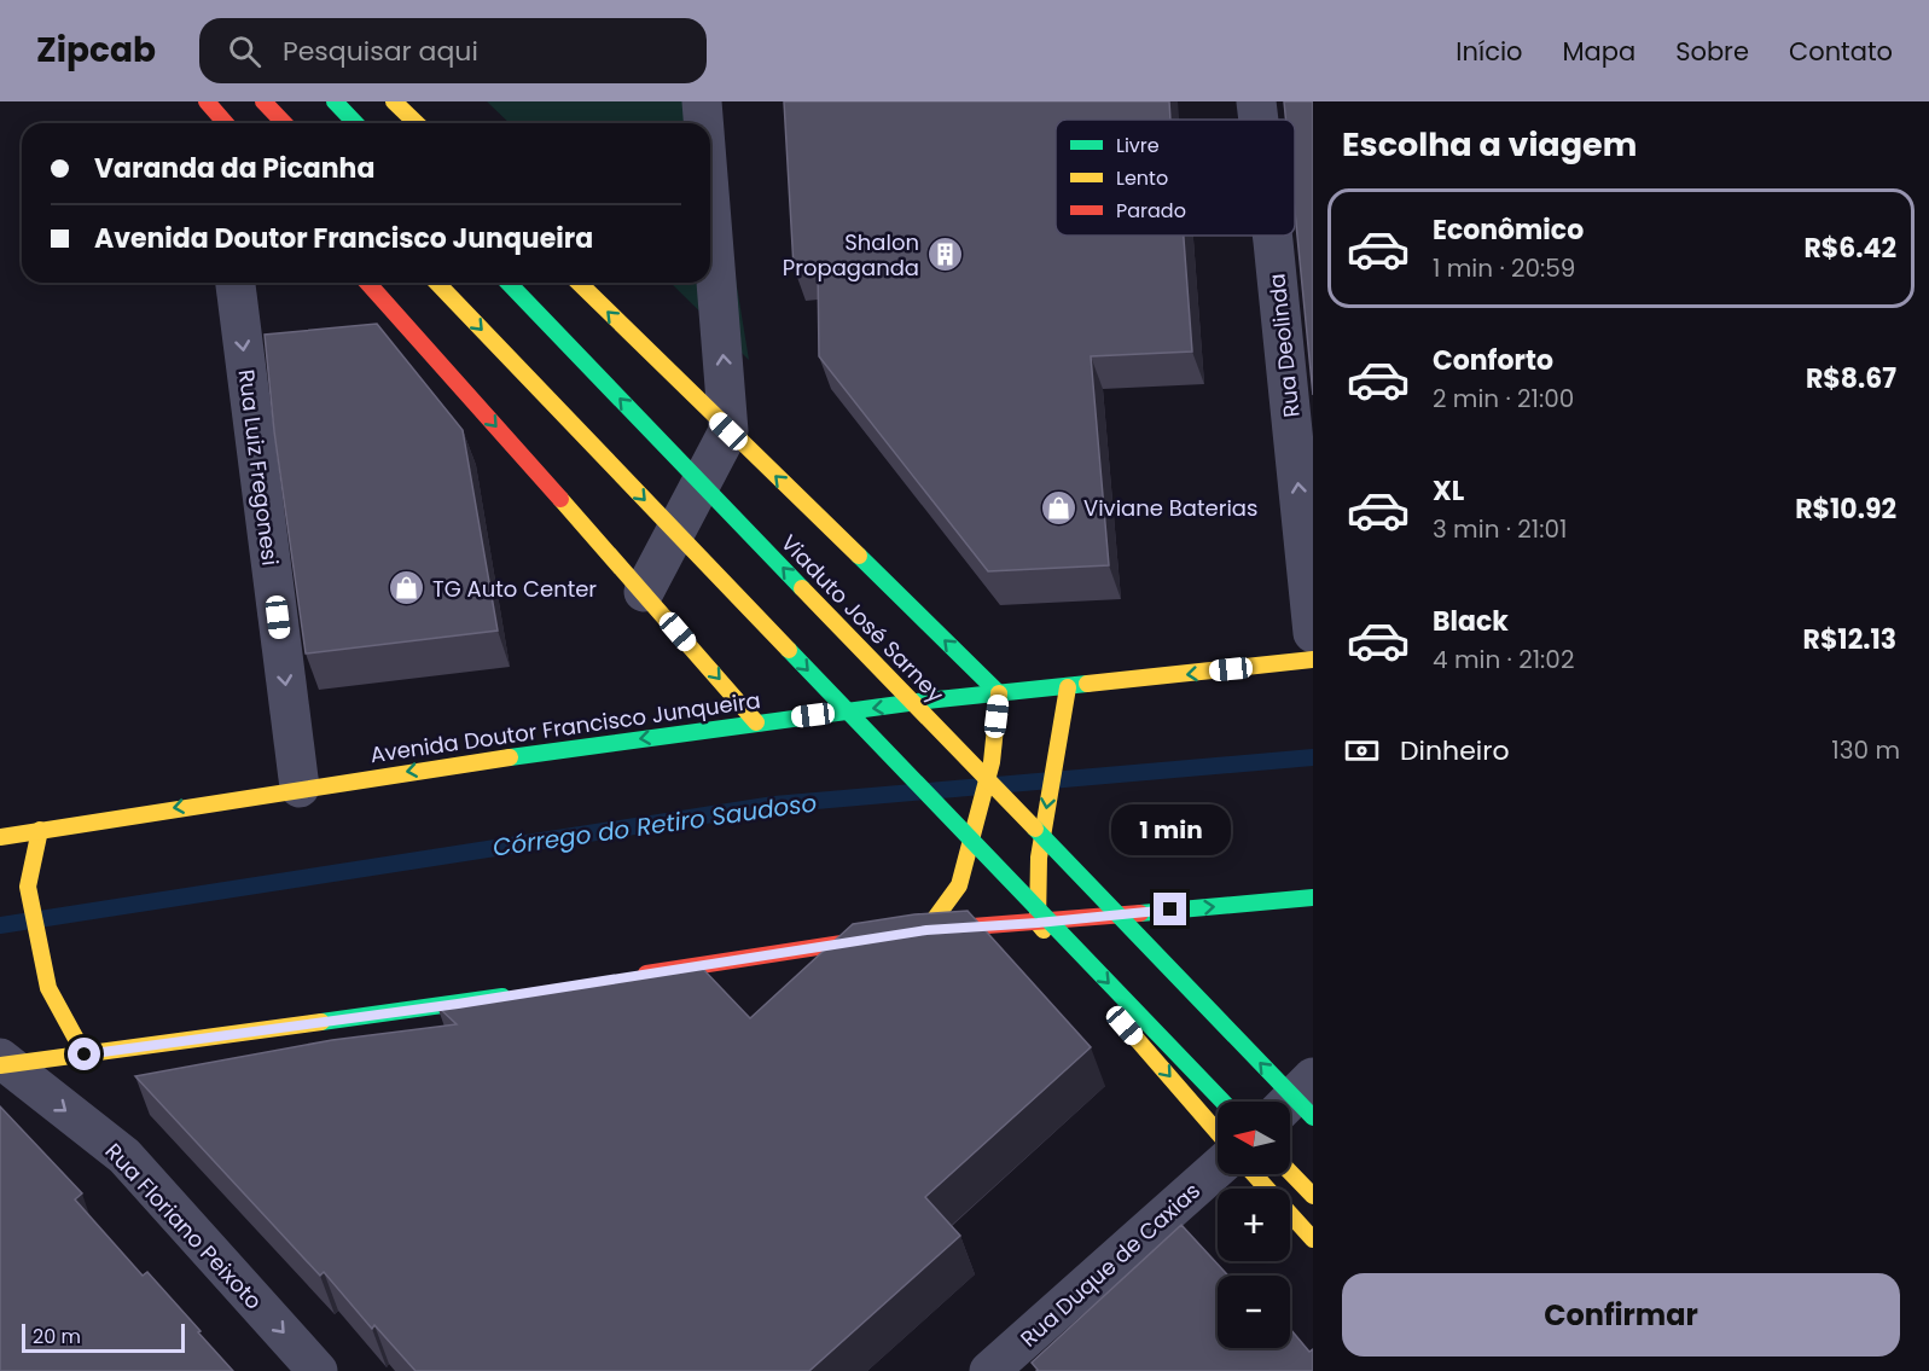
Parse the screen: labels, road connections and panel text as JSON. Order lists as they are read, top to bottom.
{
  "streets": {
    "main road": ["Viaduto José Sarney", "Avenida Doutor Francisco Junqueira"],
    "street": [
      "Rua Deolinda",
      "Rua Luiz Fregonesi",
      "Rua Floriano Peixoto",
      "Rua Duque de Caxias"
    ]
  },
  "crossings": [
    ["Rua Luiz Fregonesi", "Avenida Doutor Francisco Junqueira"]
  ],
  "one_way": [
    "Rua Deolinda",
    "Rua Luiz Fregonesi",
    "Avenida Doutor Francisco Junqueira",
    "Rua Floriano Peixoto"
  ],
  "water": ["Córrego do Retiro Saudoso"],
  "places": {
    "building": ["Shalon Propaganda"],
    "shop": ["Viviane Baterias", "TG Auto Center"]
  },
  "legend": ["Livre", "Lento", "Parado"],
  "scale_bar": "20 m",
  "north": "left",
  "page": {
    "header": "Zipcab",
    "search": "Pesquisar aqui",
    "nav": [
      "Início",
      "Mapa",
      "Sobre",
      "Contato"
    ],
    "heading": "Escolha a viagem",
    "banner": ["Varanda da Picanha", "Avenida Doutor Francisco Junqueira"],
    "list": [
      {
        "name": "Econômico",
        "note": "1 min · 20:59",
        "value": "R$6.42"
      },
      {
        "name": "Conforto",
        "note": "2 min · 21:00",
        "value": "R$8.67"
      },
      {
        "name": "XL",
        "note": "3 min · 21:01",
        "value": "R$10.92"
      },
      {
        "name": "Black",
        "note": "4 min · 21:02",
        "value": "R$12.13"
      }
    ],
    "pay": ["Dinheiro", "130 m"],
    "bubble": "1 min",
    "map_buttons": ["+", "−"],
    "buttons": "Confirmar",
    "scale": "20 m"
  }
}
